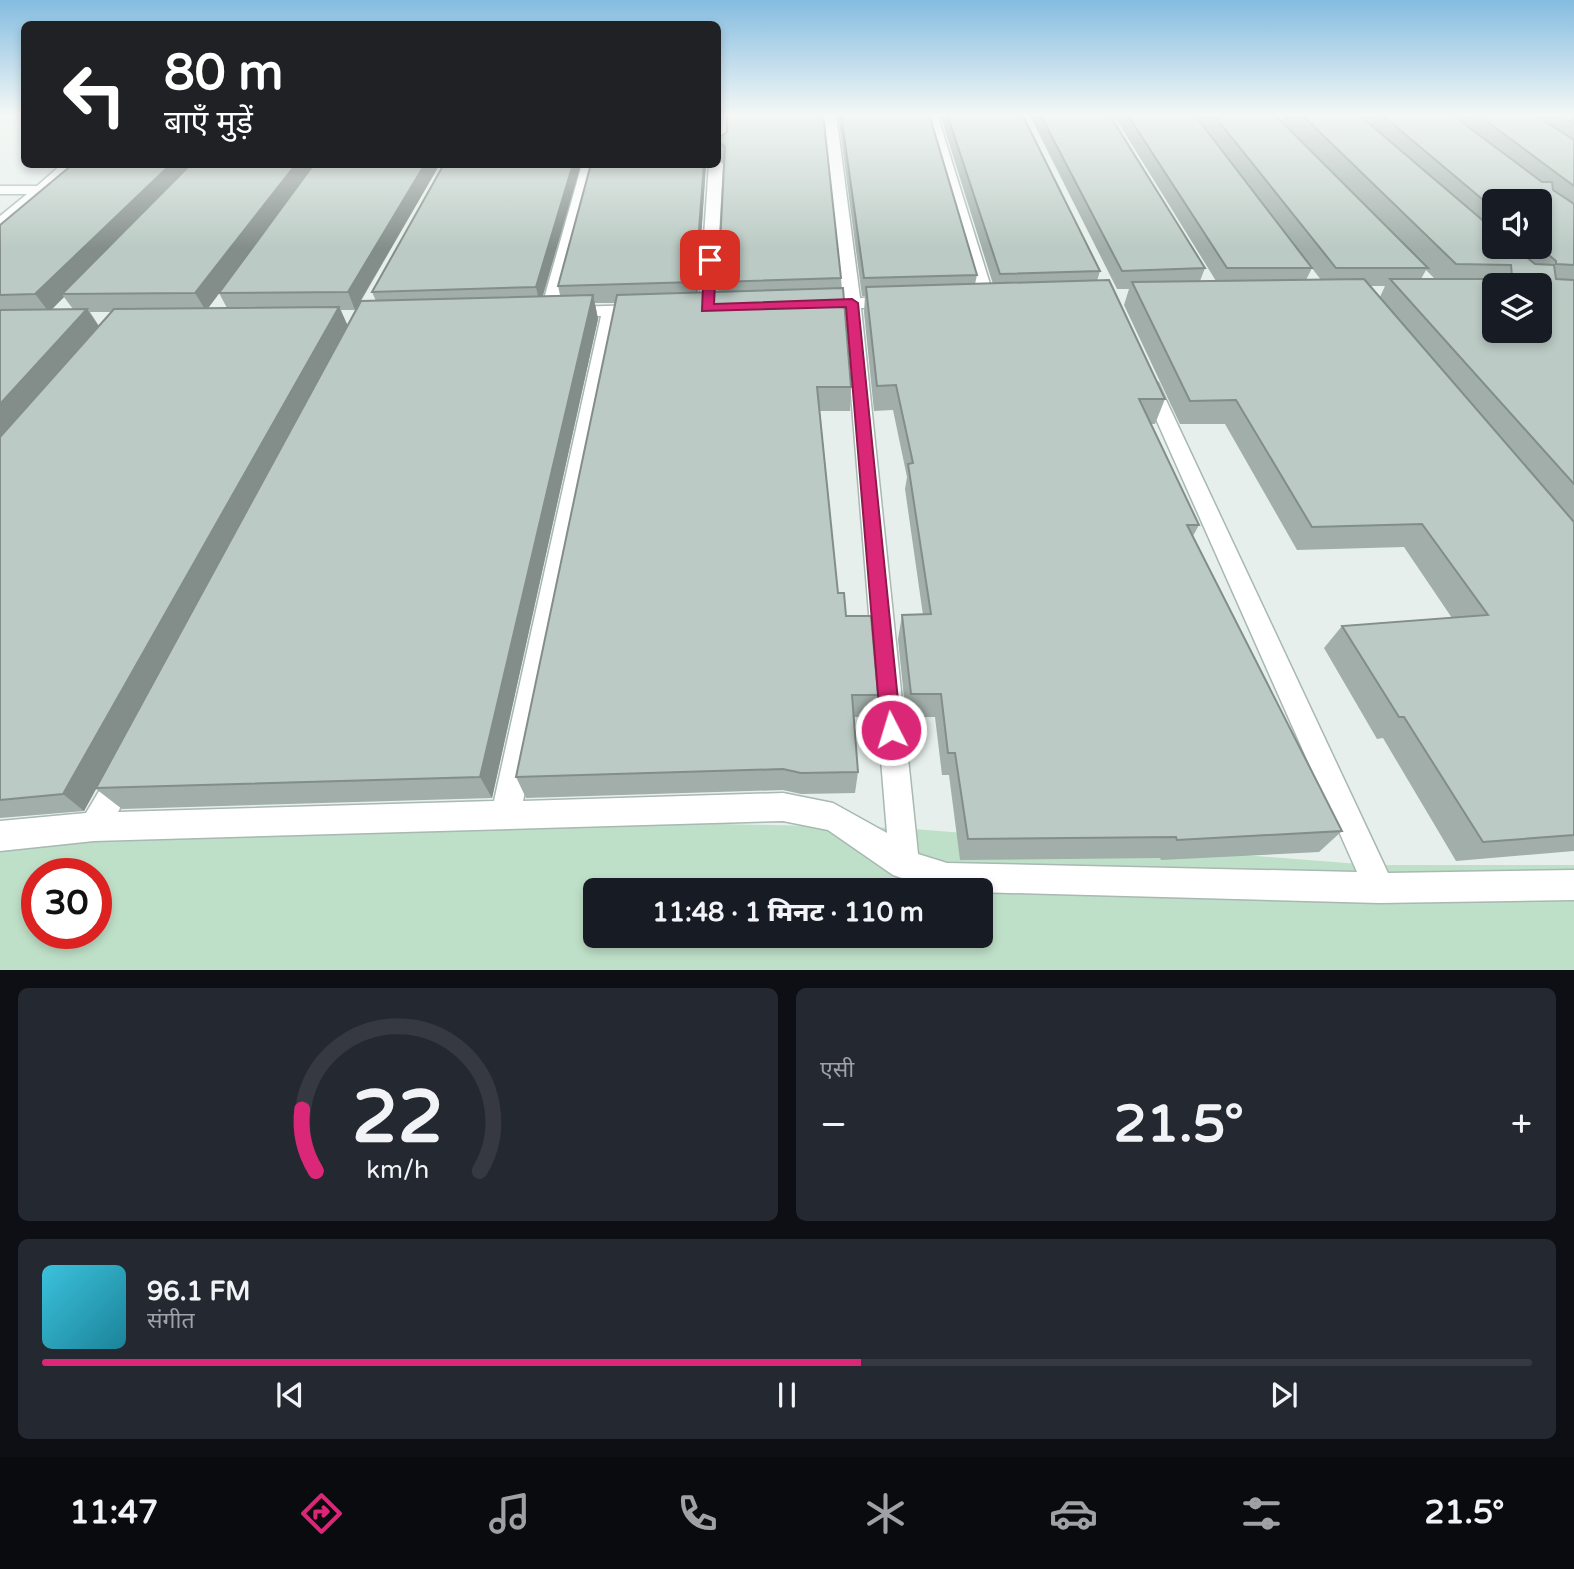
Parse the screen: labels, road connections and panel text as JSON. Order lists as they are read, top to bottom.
{
  "page": {
    "turn": ["80 m", "बाएँ मुड़ें"],
    "limit": "30",
    "trip": "11:48 · 1 मिनट · 110 m",
    "tile": "एसी",
    "heat": ["−", "21.5°", "+"],
    "song": ["96.1 FM", "संगीत"],
    "tabs": ["11:47", "21.5°"],
    "gauge": ["22", "km/h"]
  }
}
